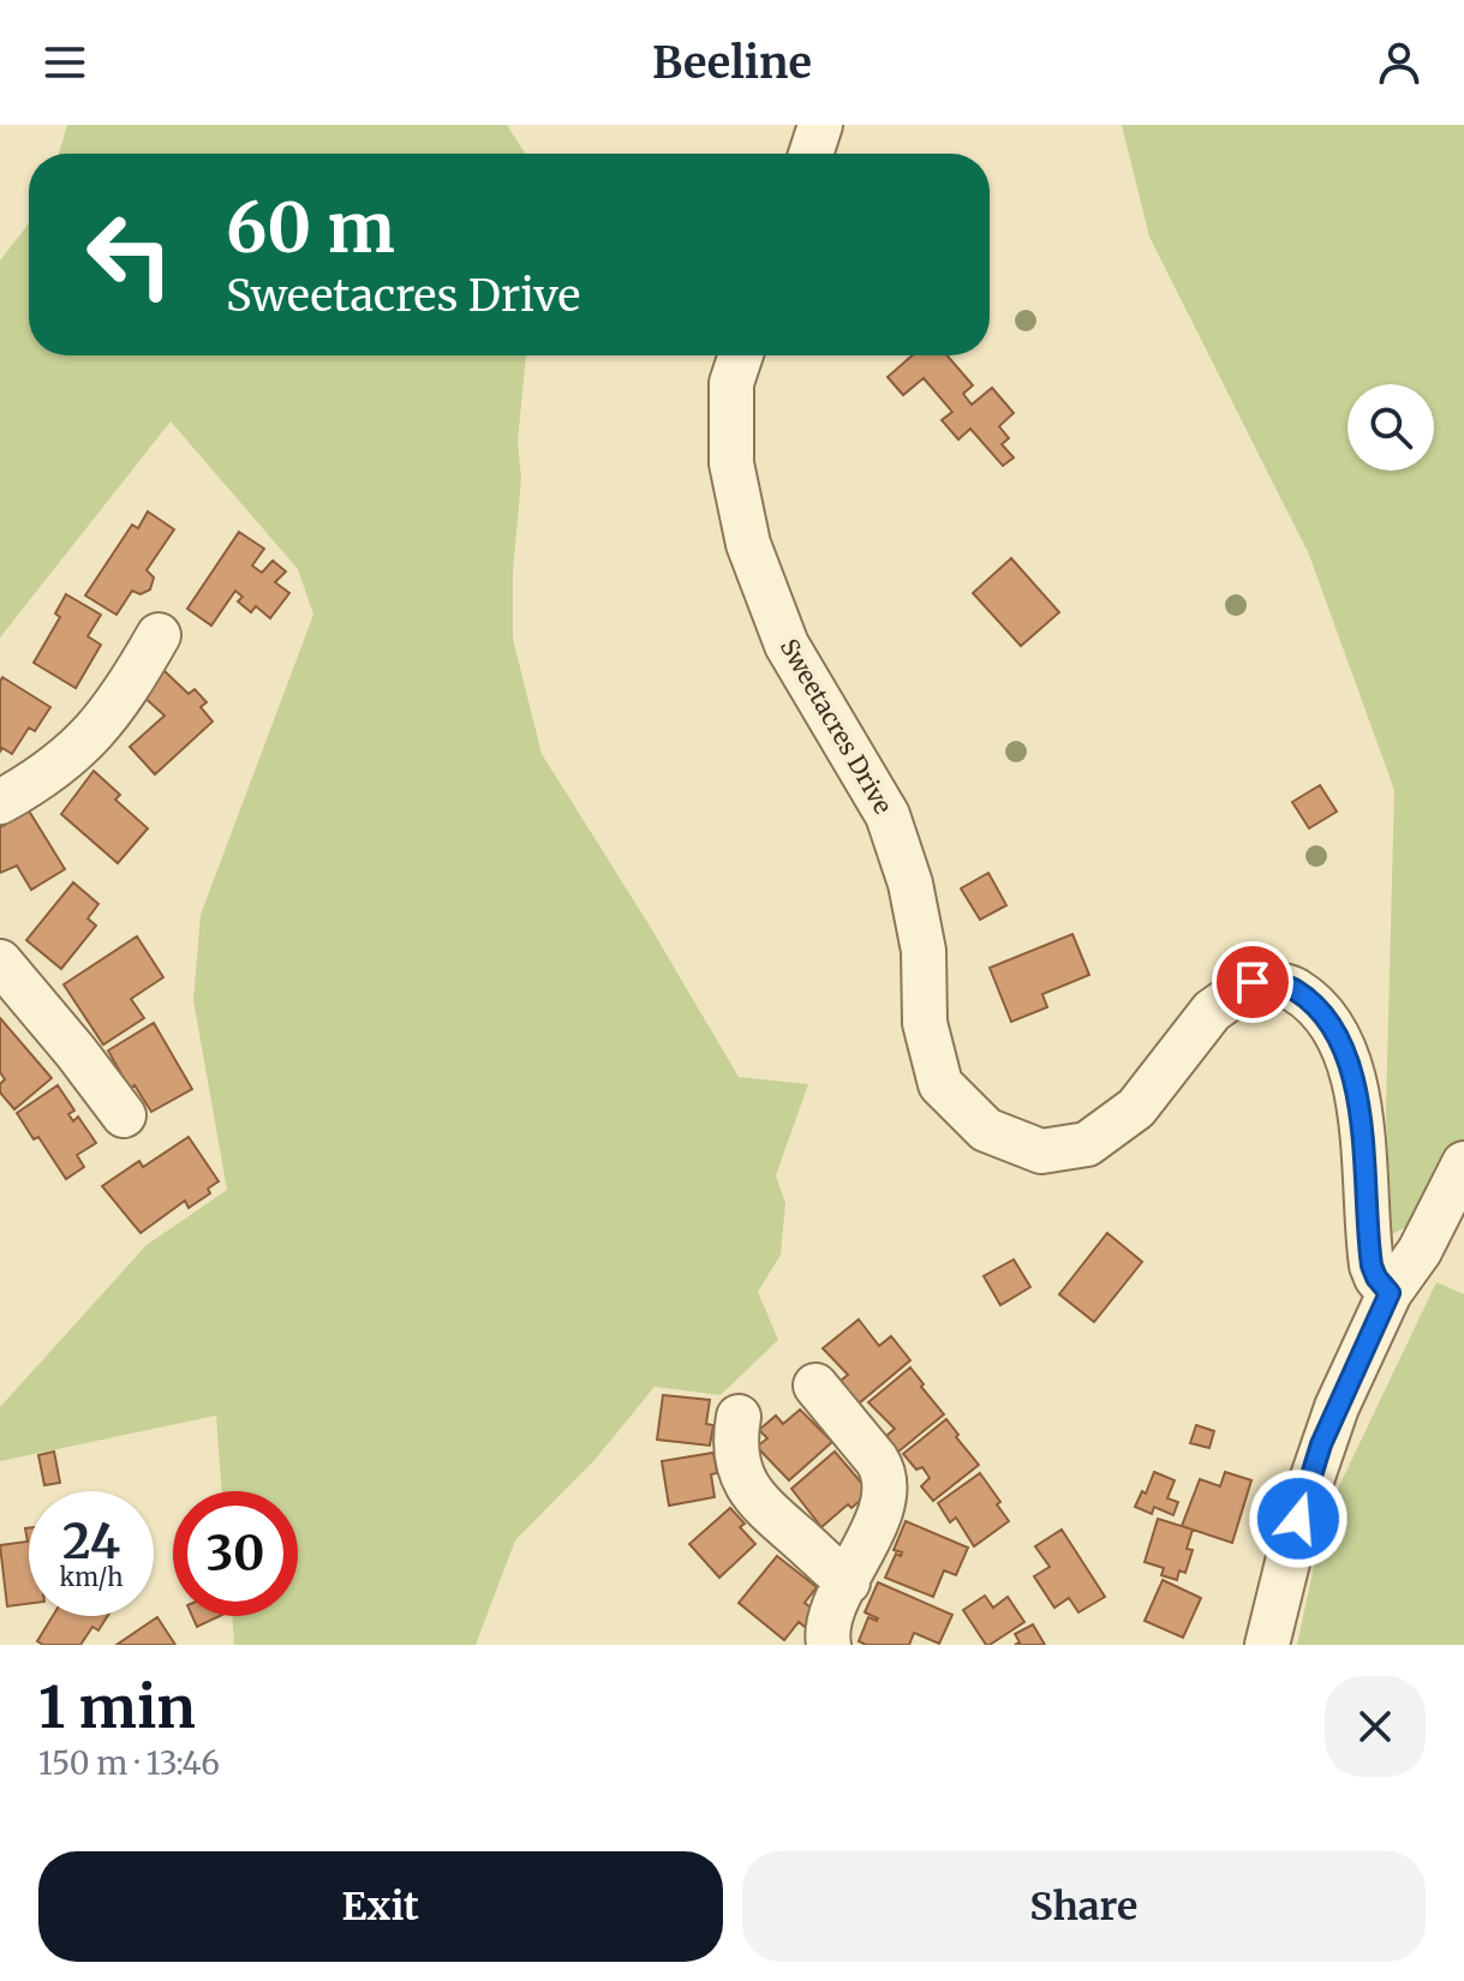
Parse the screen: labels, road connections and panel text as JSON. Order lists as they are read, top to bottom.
{
  "streets": {
    "street": ["Sweetacres Drive"]
  },
  "page": {
    "header": "Beeline",
    "turn": ["60 m", "Sweetacres Drive"],
    "speed": "24 km/h",
    "limit": "30",
    "heading": ["1 min", "150 m · 13:46"],
    "buttons": ["Exit", "Share"]
  }
}
